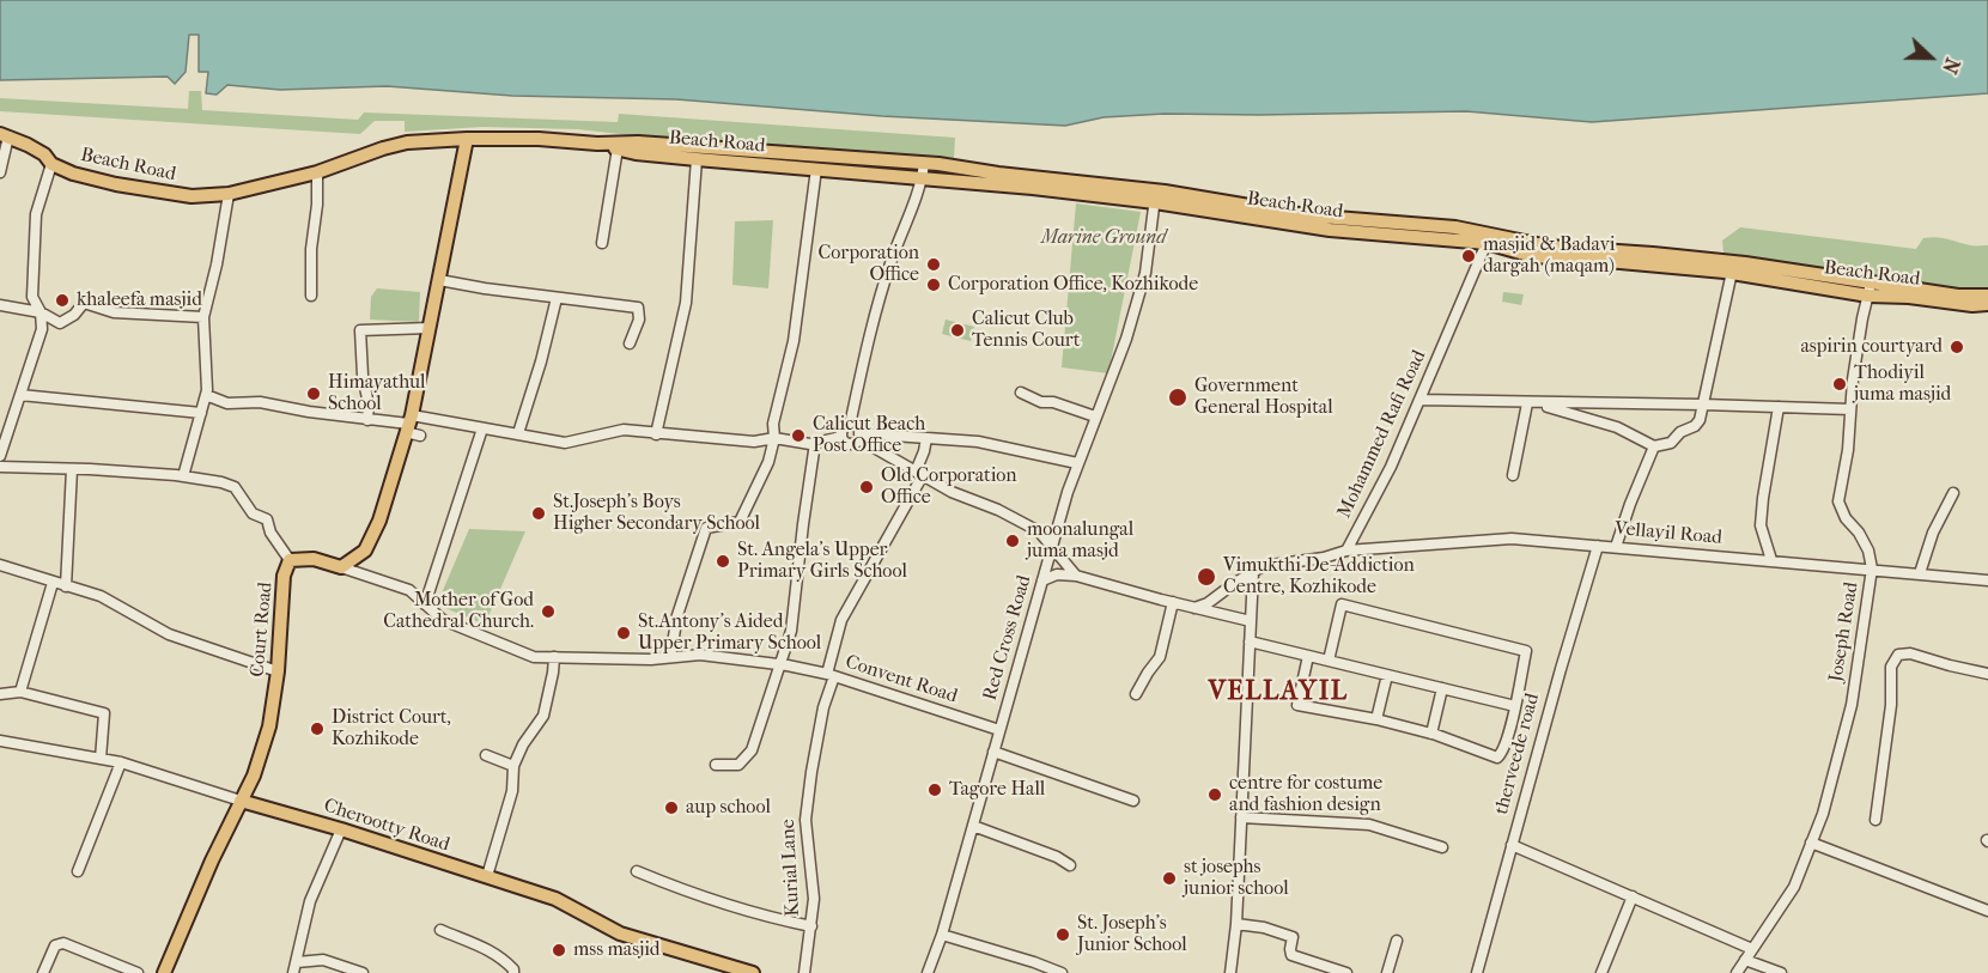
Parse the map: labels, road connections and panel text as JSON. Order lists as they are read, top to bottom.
{
  "streets": {
    "main road": ["Beach Road", "Court Road", "Cherootty Road"],
    "street": [
      "Mohammed Rafi Road",
      "Vellayil Road",
      "Joseph Road",
      "Red Cross Road",
      "Convent Road",
      "therveede road",
      "Kurial Lane"
    ]
  },
  "crossings": [
    ["Beach Road", "Mohammed Rafi Road"],
    ["Beach Road", "Joseph Road"],
    ["Beach Road", "Red Cross Road"],
    ["Mohammed Rafi Road", "Vellayil Road"],
    ["Vellayil Road", "Joseph Road"],
    ["Vellayil Road", "therveede road"],
    ["Court Road", "Convent Road"],
    ["Court Road", "Cherootty Road"],
    ["Red Cross Road", "Convent Road"],
    ["Convent Road", "Kurial Lane"]
  ],
  "districts": ["VELLAYIL"],
  "parks": ["Marine Ground"],
  "places": [
    "masjid & Badavi dargah (maqam)",
    "Corporation Office",
    "Corporation Office, Kozhikode",
    "khaleefa masjid",
    "Calicut Club Tennis Court",
    "aspirin courtyard",
    "Thodiyil juma masjid",
    "Himayathul School",
    "Government General Hospital",
    "Calicut Beach Post Office",
    "Old Corporation Office",
    "St.Joseph's Boys Higher Secondary School",
    "moonalungal juma masjd",
    "St. Angela's Upper Primary Girls School",
    "Vimukthi De-Addiction Centre, Kozhikode",
    "Mother of God Cathedral Church.",
    "St.Antony's Aided Upper Primary School",
    "District Court, Kozhikode",
    "Tagore Hall",
    "centre for costume and fashion design",
    "aup school",
    "st josephs junior school",
    "St. Joseph's Junior School",
    "mss masjid"
  ],
  "north": "right"
}
